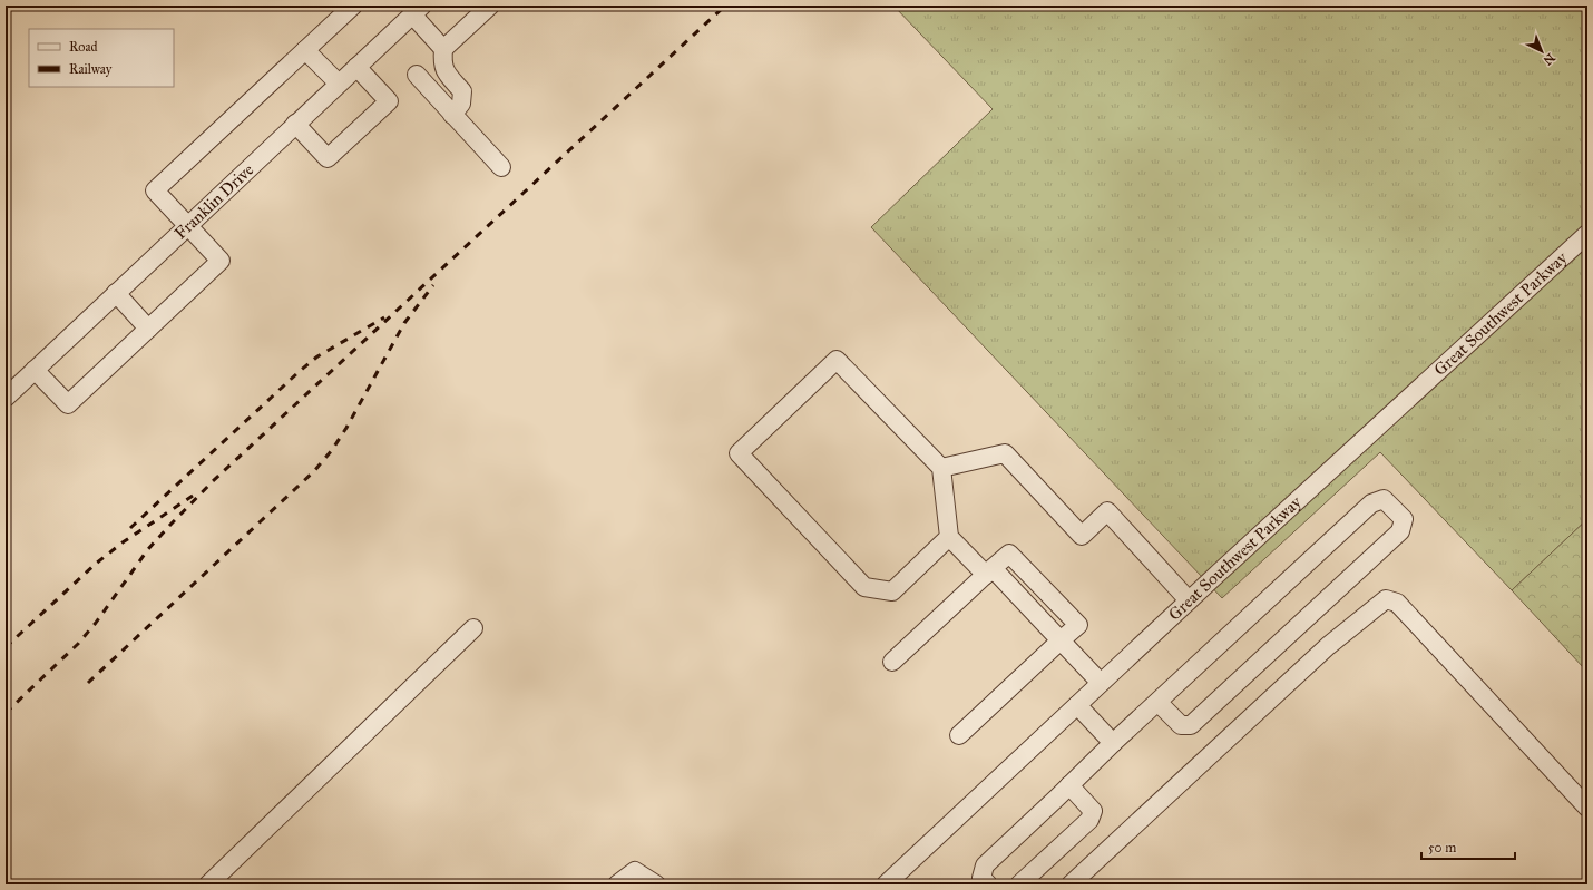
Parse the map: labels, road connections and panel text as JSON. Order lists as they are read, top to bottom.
{
  "streets": {
    "street": ["Franklin Drive", "Great Southwest Parkway"]
  },
  "legend": ["Road", "Railway"],
  "scale_bar": "50 m",
  "north": "bottom right"
}
